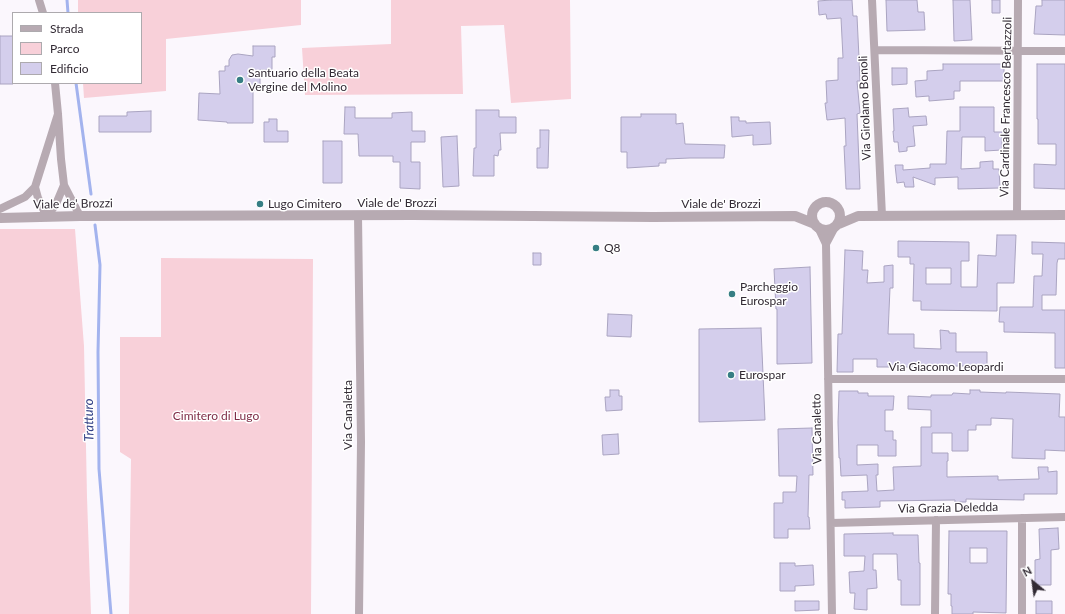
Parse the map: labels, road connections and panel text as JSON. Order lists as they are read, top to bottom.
{
  "streets": {
    "street": [
      "Via Cardinale Francesco Bertazzoli",
      "Via Girolamo Bonoli",
      "Viale de' Brozzi",
      "Via Giacomo Leopardi",
      "Via Canaletta",
      "Via Canaletto",
      "Via Grazia Deledda"
    ]
  },
  "crossings": [
    ["Via Cardinale Francesco Bertazzoli", "Viale de' Brozzi"],
    ["Via Girolamo Bonoli", "Viale de' Brozzi"],
    ["Viale de' Brozzi", "Via Canaletta"],
    ["Viale de' Brozzi", "Via Canaletto"],
    ["Via Giacomo Leopardi", "Via Canaletto"],
    ["Via Canaletto", "Via Grazia Deledda"]
  ],
  "water": ["Tratturo"],
  "parks": ["Cimitero di Lugo"],
  "places": [
    "Santuario della Beata Vergine del Molino",
    "Lugo Cimitero",
    "Q8",
    "Parcheggio Eurospar",
    "Eurospar"
  ],
  "legend": ["Strada", "Parco", "Edificio"],
  "north": "top left"
}
